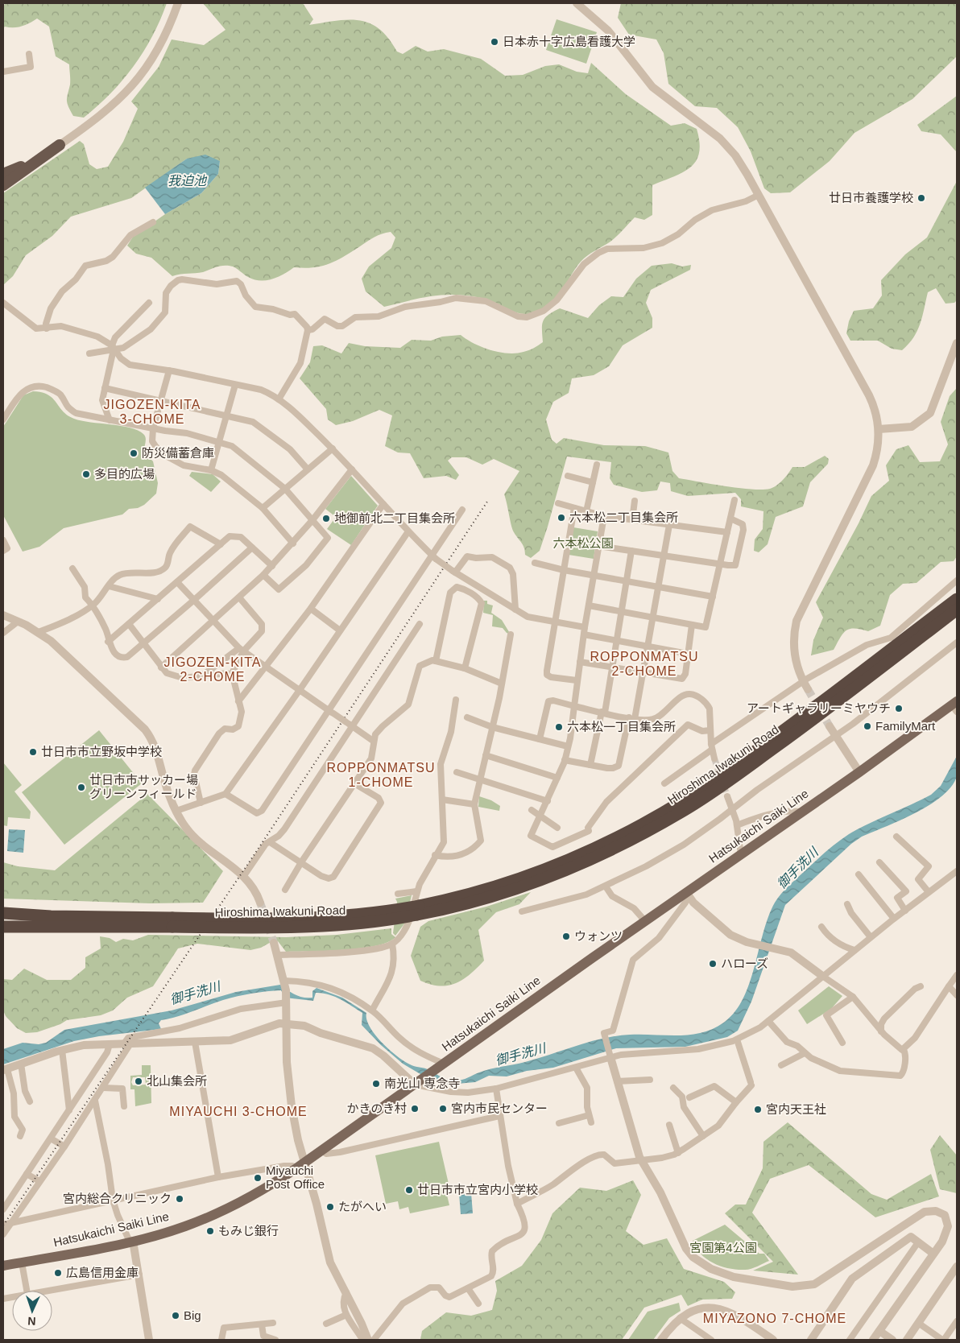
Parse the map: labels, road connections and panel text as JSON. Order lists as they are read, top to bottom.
{
  "streets": {
    "highway": ["Hiroshima Iwakuni Road"],
    "main road": ["Hatsukaichi Saiki Line"]
  },
  "districts": [
    "JIGOZEN-KITA 3-CHOME",
    "ROPPONMATSU 2-CHOME",
    "JIGOZEN-KITA 2-CHOME",
    "ROPPONMATSU 1-CHOME",
    "MIYAUCHI 3-CHOME",
    "MIYAZONO 7-CHOME"
  ],
  "water": ["我迫池", "御手洗川"],
  "parks": ["六本松公園", "宮園第4公園"],
  "places": [
    "日本赤十字広島看護大学",
    "廿日市養護学校",
    "防災備蓄倉庫",
    "多目的広場",
    "六本松二丁目集会所",
    "地御前北二丁目集会所",
    "アートギャラリーミヤウチ",
    "FamilyMart",
    "六本松一丁目集会所",
    "廿日市市立野坂中学校",
    "廿日市市サッカー場 グリーンフィールド",
    "ウォンツ",
    "ハローズ",
    "北山集会所",
    "南光山 専念寺",
    "かきのき村",
    "宮内市民センター",
    "宮内天王社",
    "Miyauchi Post Office",
    "廿日市市立宮内小学校",
    "宮内総合クリニック",
    "たがへい",
    "もみじ銀行",
    "広島信用金庫",
    "Big"
  ],
  "north": "bottom"
}
